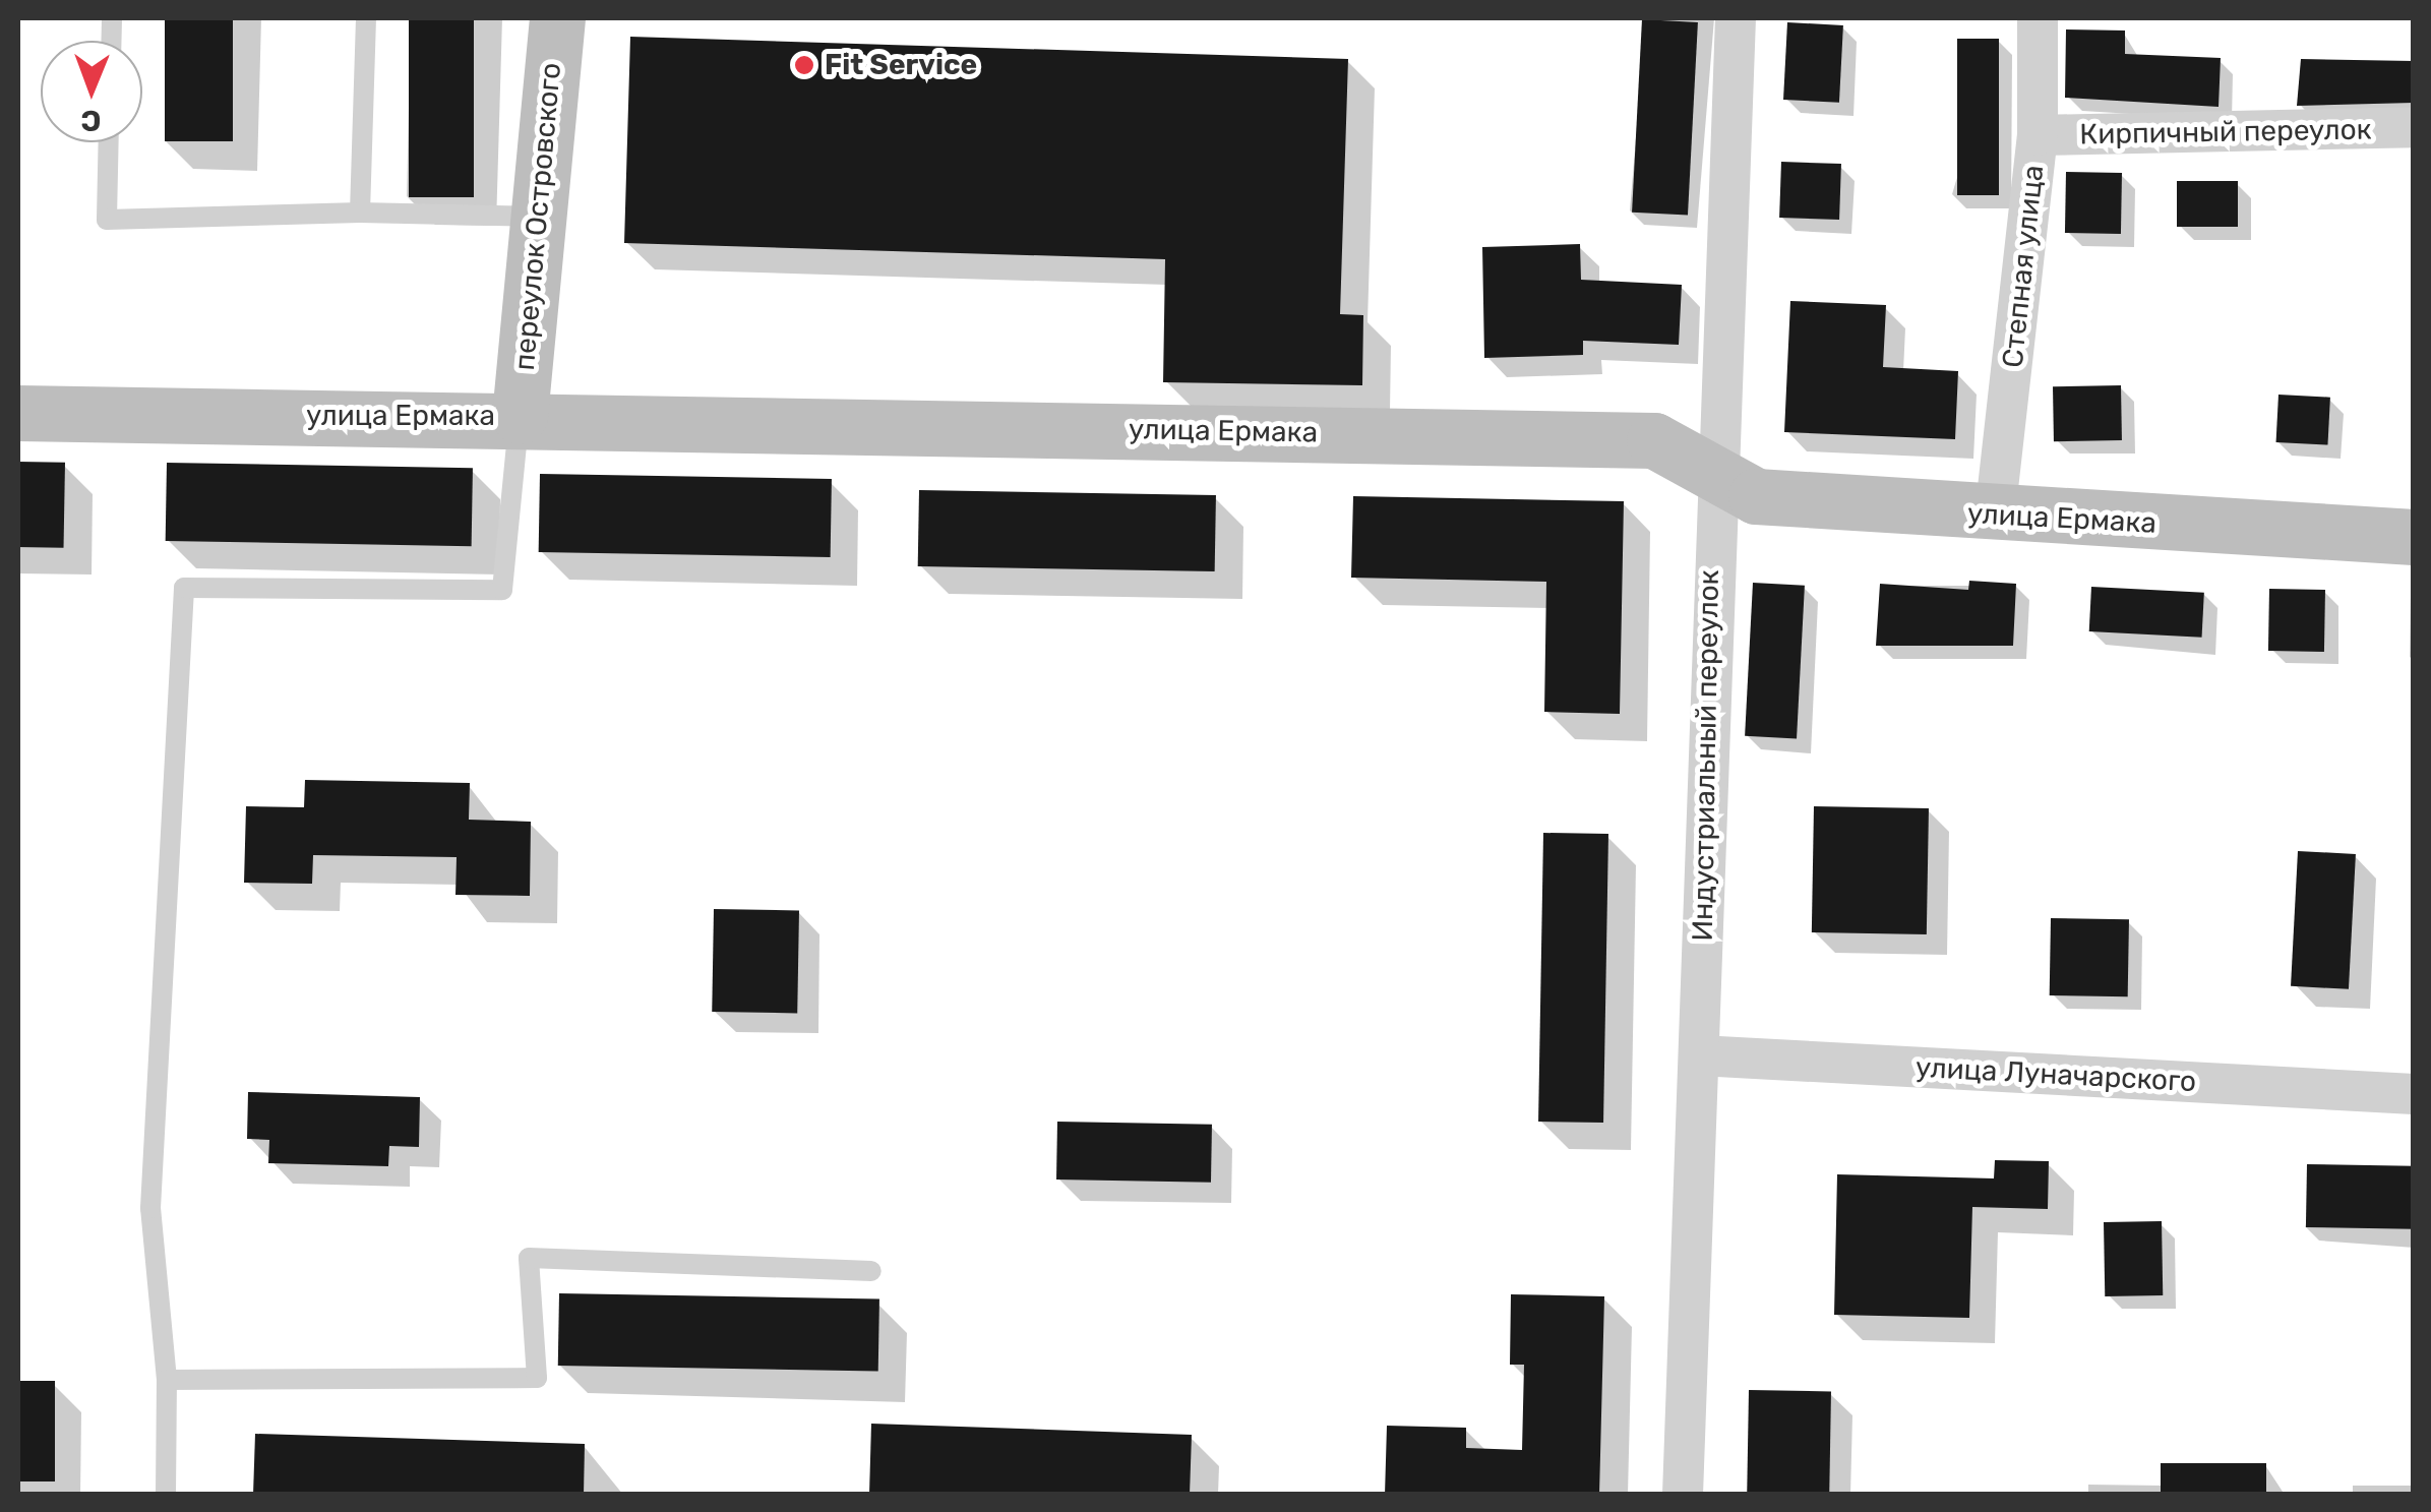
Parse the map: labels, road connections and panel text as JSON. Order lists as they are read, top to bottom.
{
  "streets": {
    "street": [
      "Кирпичный переулок",
      "переулок Островского",
      "Степная улица",
      "улица Ермака",
      "Индустриальный переулок",
      "улица Луначарского"
    ]
  },
  "crossings": [
    ["Кирпичный переулок", "Степная улица"],
    ["переулок Островского", "улица Ермака"],
    ["Степная улица", "улица Ермака"],
    ["улица Ермака", "Индустриальный переулок"],
    ["Индустриальный переулок", "улица Луначарского"]
  ],
  "places": ["Fit Service"],
  "north": "bottom"
}
